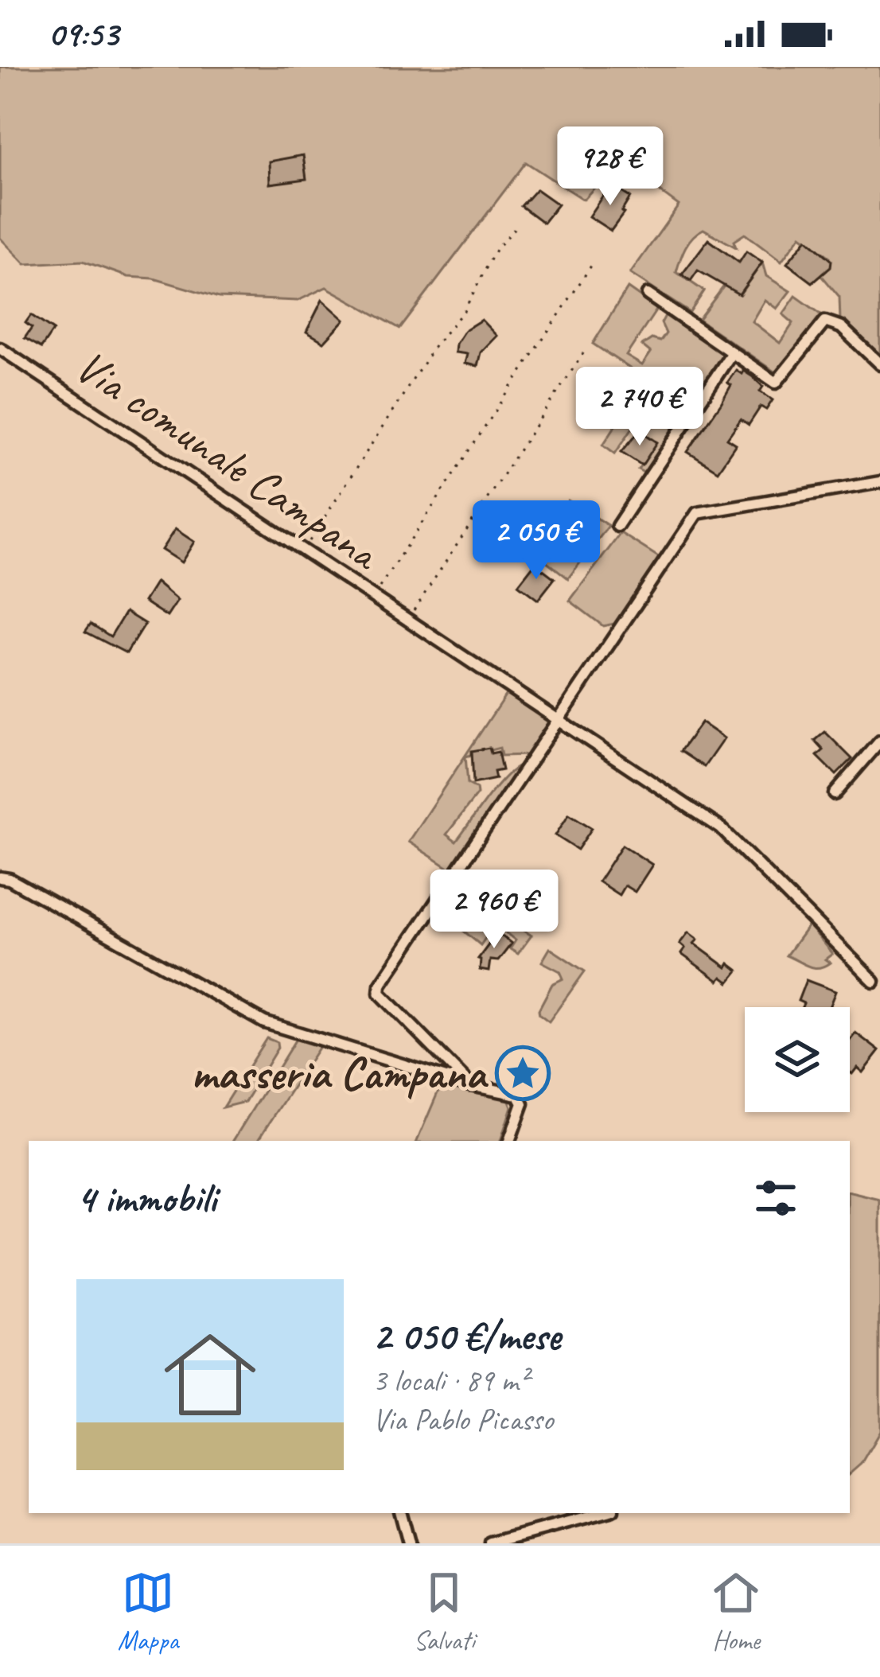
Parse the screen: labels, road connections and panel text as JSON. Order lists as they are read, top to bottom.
{
  "streets": {
    "street": ["Via comunale Campana"]
  },
  "places": {
    "place": ["masseria Campana"]
  },
  "page": {
    "status": "09:53",
    "price": [
      "928 €",
      "2 740 €",
      "2 050 €",
      "2 960 €"
    ],
    "heading": "4 immobili",
    "list": [
      {
        "name": "2 050 €/mese",
        "note": "3 locali · 89 m² · Via Pablo Picasso"
      }
    ],
    "tabs": ["Mappa", "Salvati", "Home"]
  }
}
